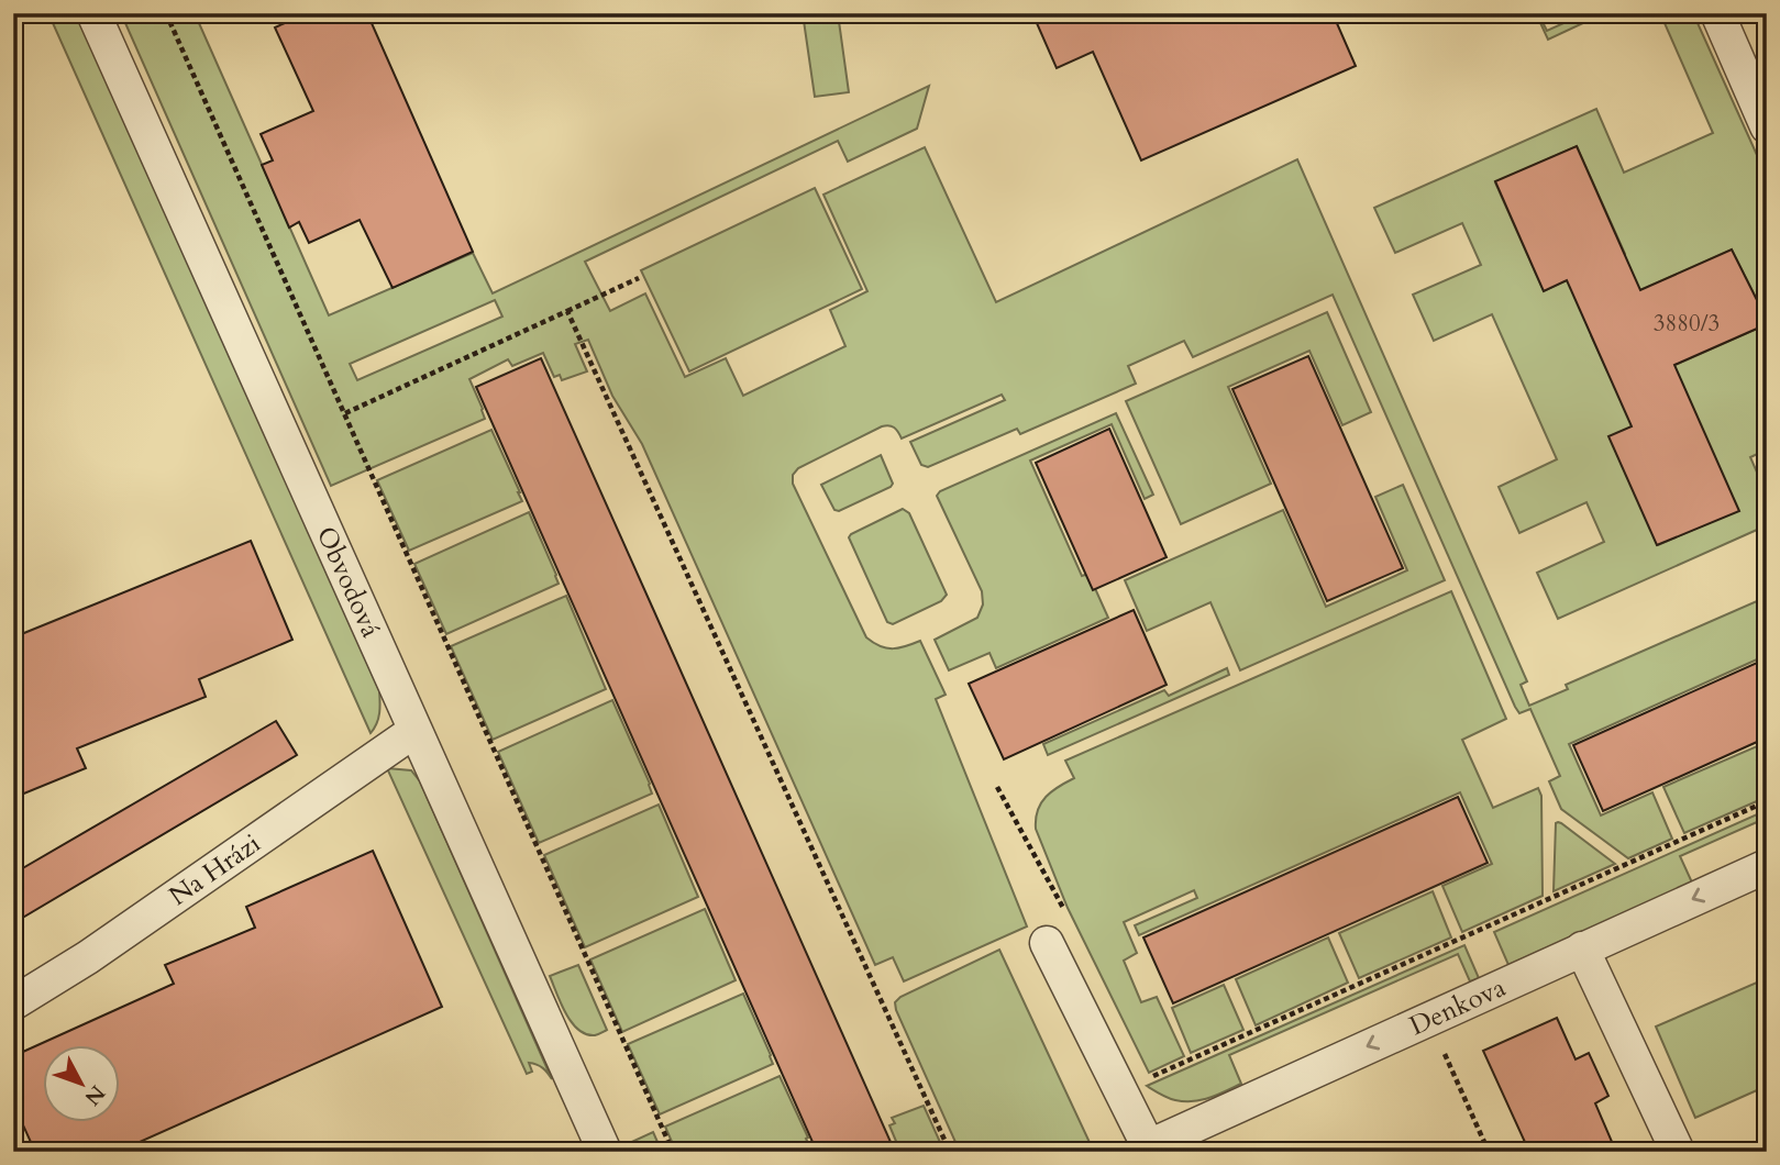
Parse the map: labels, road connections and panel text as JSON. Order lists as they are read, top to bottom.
{
  "streets": {
    "street": ["Obvodová", "Na Hrázi", "Denkova"]
  },
  "crossings": [
    ["Obvodová", "Na Hrázi"]
  ],
  "one_way": ["Denkova"],
  "house_numbers": ["3880/3"],
  "north": "bottom right"
}
